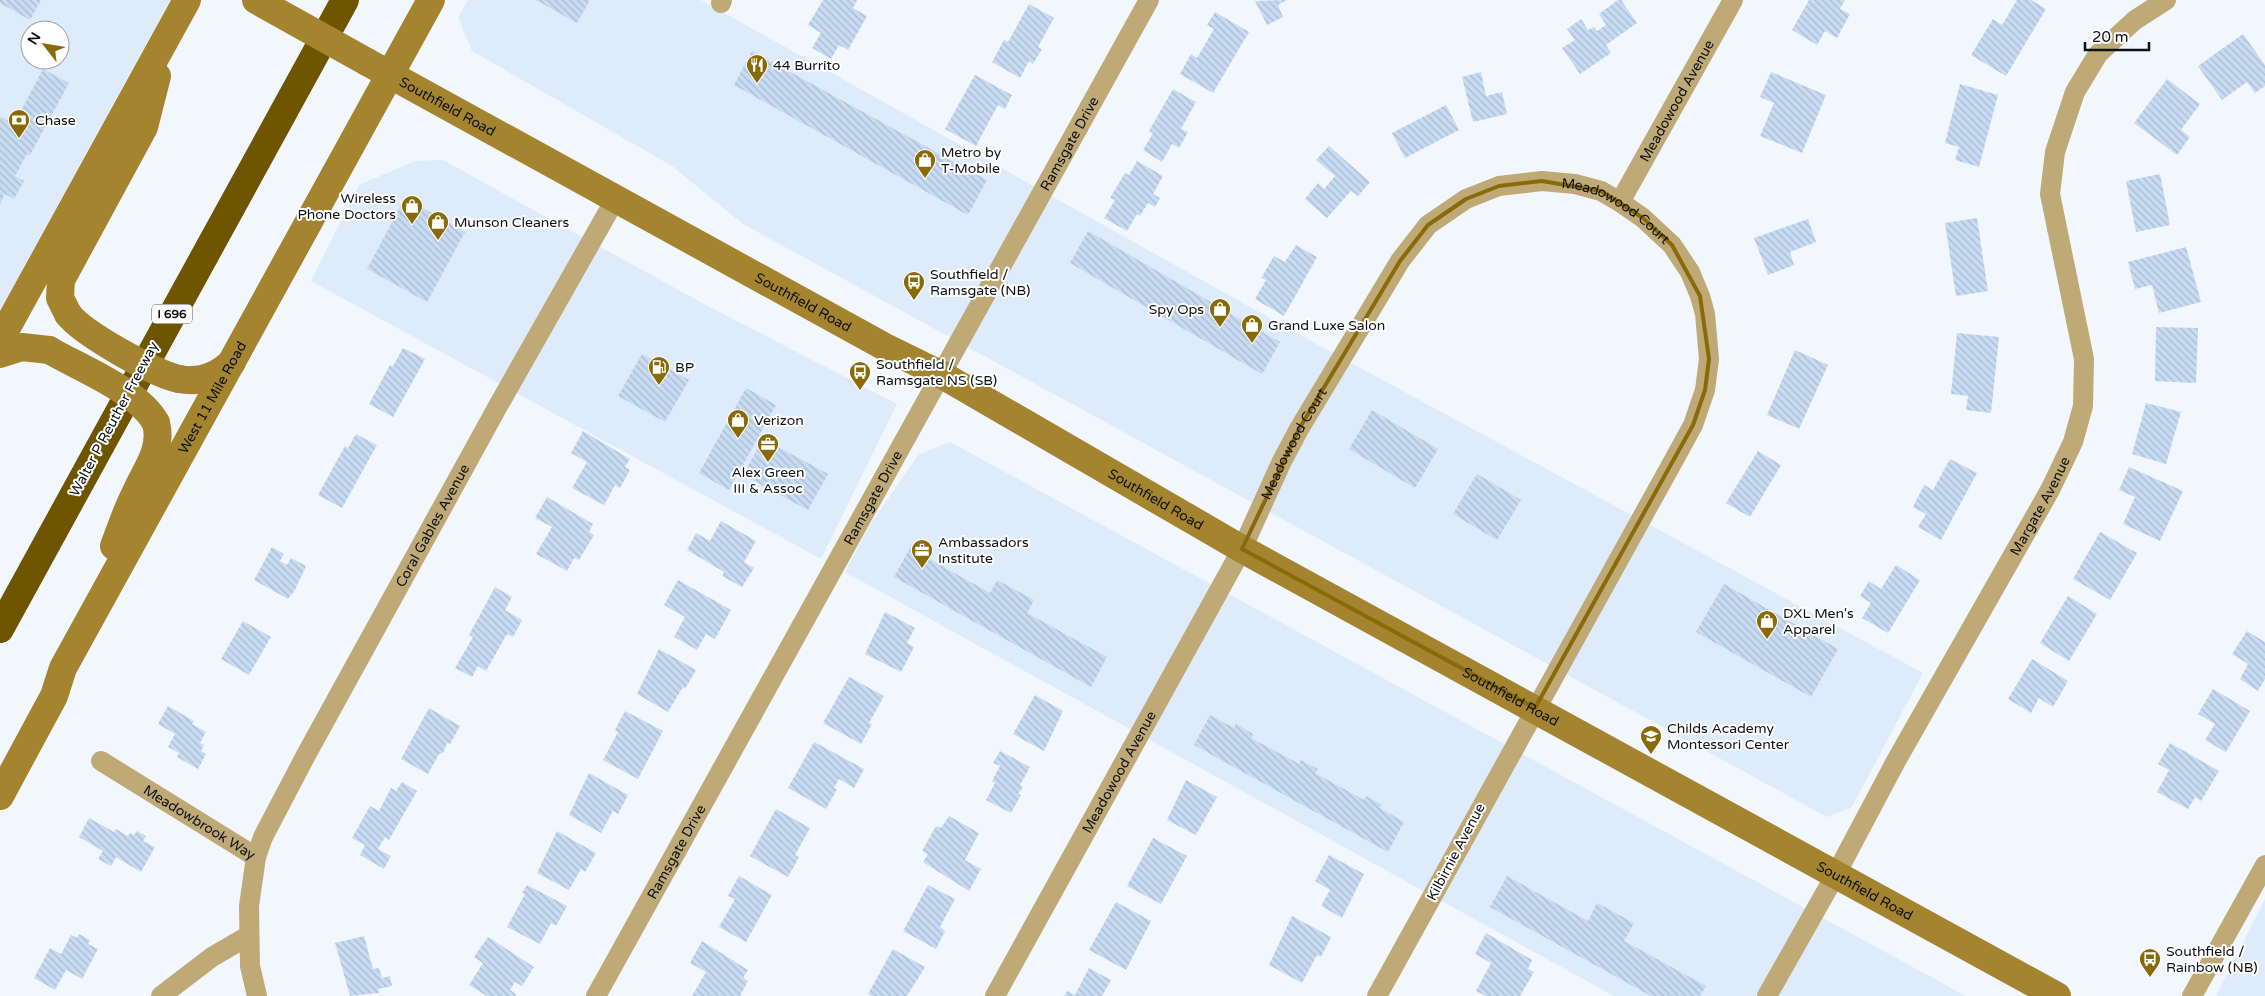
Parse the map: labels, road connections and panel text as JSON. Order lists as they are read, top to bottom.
{
  "streets": {
    "highway": ["I 696", "Walter P Reuther Freeway"],
    "main road": ["Southfield Road", "West 11 Mile Road"],
    "street": [
      "Meadowood Avenue",
      "Ramsgate Drive",
      "Meadowood Court",
      "Margate Avenue",
      "Coral Gables Avenue",
      "Meadowbrook Way",
      "Kilbirnie Avenue"
    ]
  },
  "crossings": [
    ["Meadowood Avenue", "Southfield Road"],
    ["Meadowood Avenue", "Meadowood Court"],
    ["Southfield Road", "Ramsgate Drive"],
    ["Southfield Road", "Meadowood Court"],
    ["Southfield Road", "West 11 Mile Road"],
    ["Southfield Road", "Margate Avenue"],
    ["Southfield Road", "Coral Gables Avenue"],
    ["Southfield Road", "Kilbirnie Avenue"],
    ["Meadowood Court", "Kilbirnie Avenue"],
    ["Coral Gables Avenue", "Meadowbrook Way"]
  ],
  "places": {
    "restaurant": ["44 Burrito"],
    "bank": ["Chase"],
    "shop": [
      "Metro by T-Mobile",
      "Wireless Phone Doctors",
      "Munson Cleaners",
      "Spy Ops",
      "Grand Luxe Salon",
      "Verizon",
      "DXL Men's Apparel"
    ],
    "bus stop": ["Southfield / Ramsgate (NB)", "Southfield / Ramsgate NS (SB)", "Southfield / Rainbow (NB)"],
    "fuel station": ["BP"],
    "office": ["Alex Green III & Assoc", "Ambassadors Institute"],
    "school or university": ["Childs Academy Montessori Center"]
  },
  "scale_bar": "20 m",
  "north": "top left"
}
